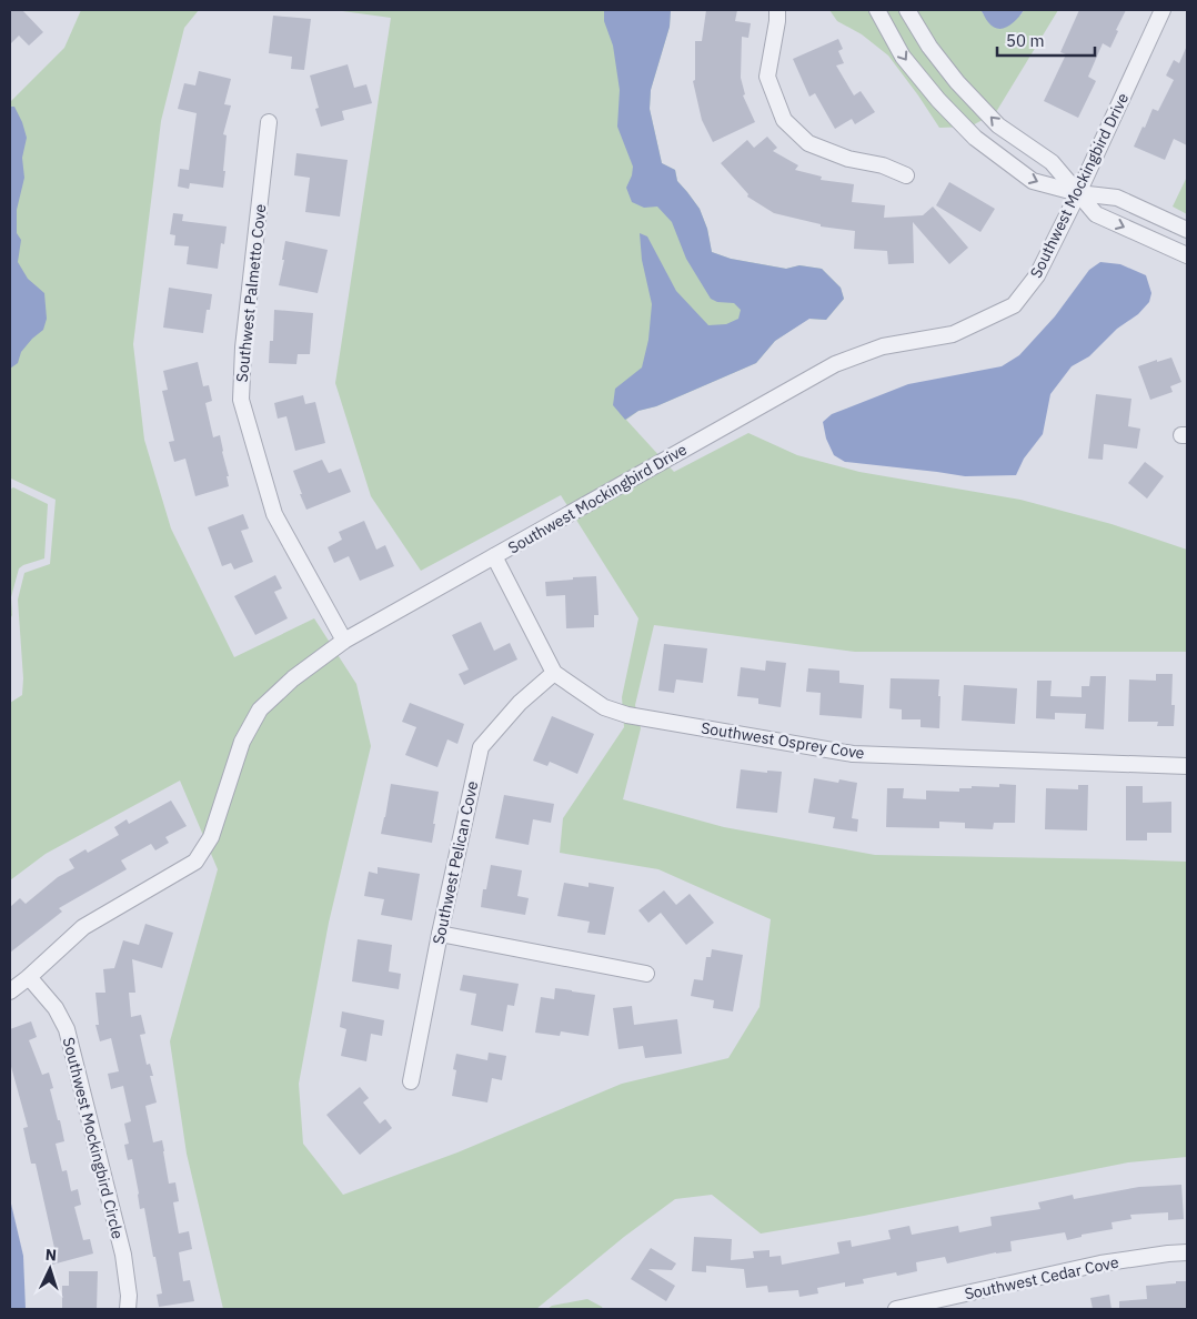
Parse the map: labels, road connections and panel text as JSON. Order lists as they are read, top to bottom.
{
  "streets": {
    "street": [
      "Southwest Mockingbird Drive",
      "Southwest Palmetto Cove",
      "Southwest Osprey Cove",
      "Southwest Pelican Cove",
      "Southwest Mockingbird Circle",
      "Southwest Cedar Cove"
    ]
  },
  "crossings": [
    ["Southwest Mockingbird Drive", "Southwest Palmetto Cove"],
    ["Southwest Mockingbird Drive", "Southwest Osprey Cove"],
    ["Southwest Mockingbird Drive", "Southwest Mockingbird Circle"],
    ["Southwest Osprey Cove", "Southwest Pelican Cove"]
  ],
  "scale_bar": "50 m",
  "north": "top"
}
